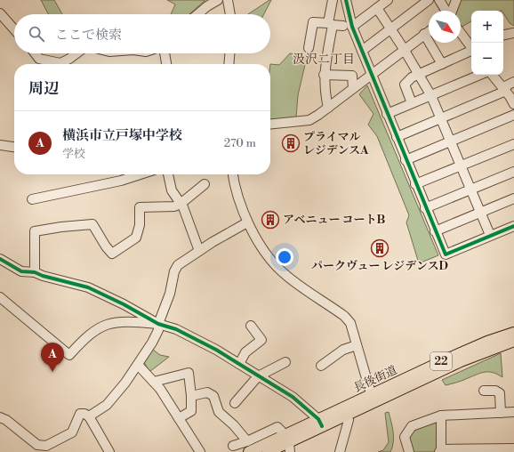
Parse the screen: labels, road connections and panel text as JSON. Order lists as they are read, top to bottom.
{
  "streets": {
    "main road": ["22", "長後街道"]
  },
  "districts": ["汲沢二丁目"],
  "places": {
    "building": ["プライマル レジデンスA", "アベニュー コートB", "パークヴュー レジデンスD"]
  },
  "north": "bottom right",
  "page": {
    "map_buttons": ["+", "−"],
    "search": "ここで検索",
    "heading": "周辺",
    "list": [
      {
        "mark": "A",
        "name": "横浜市立戸塚中学校",
        "note": "学校",
        "value": "270 m"
      }
    ],
    "pins": "A"
  }
}
